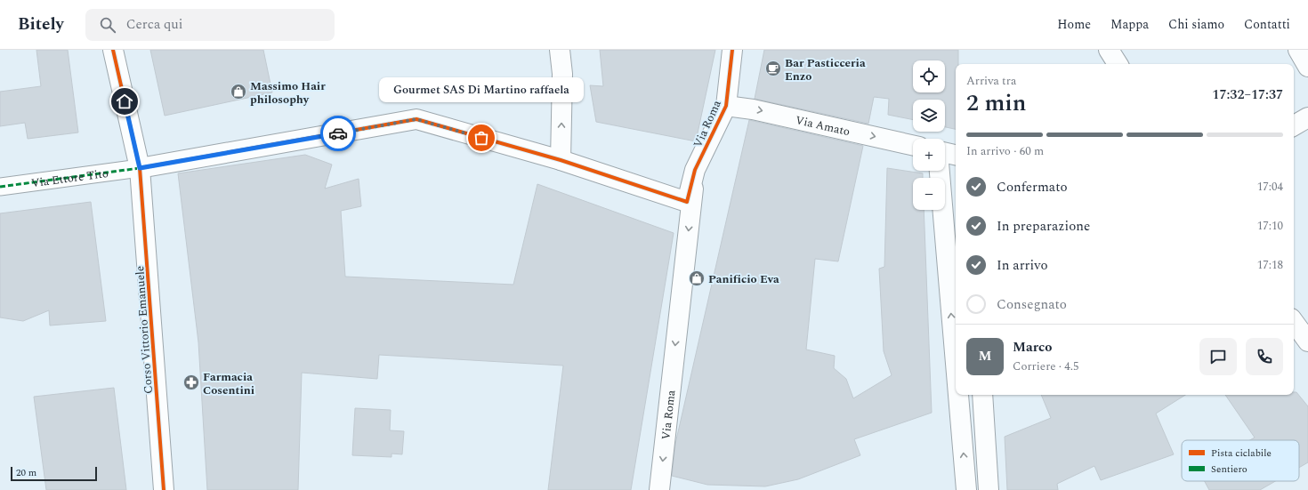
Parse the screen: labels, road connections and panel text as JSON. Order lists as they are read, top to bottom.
{
  "streets": {
    "street": [
      "Via Roma",
      "Via Amato",
      "Via Ettore Tito",
      "Corso Vittorio Emanuele"
    ]
  },
  "crossings": [
    ["Via Roma", "Via Amato"],
    ["Via Ettore Tito", "Corso Vittorio Emanuele"]
  ],
  "one_way": ["Via Roma", "Via Amato"],
  "places": {
    "cafe": ["Bar Pasticceria Enzo"],
    "shop": ["Massimo Hair philosophy", "Panificio Eva"],
    "other": ["Gourmet SAS Di Martino raffaela"],
    "pharmacy": ["Farmacia Cosentini"]
  },
  "legend": ["Pista ciclabile", "Sentiero"],
  "scale_bar": "20 m",
  "page": {
    "header": "Bitely",
    "search": "Cerca qui",
    "nav": [
      "Home",
      "Mappa",
      "Chi siamo",
      "Contatti"
    ],
    "map_buttons": ["+", "−"],
    "heading": ["2 min", "Arriva tra", "17:32–17:37"],
    "panel": ["Marco", "Corriere · 4.5"],
    "bubble": "Gourmet SAS Di Martino raffaela",
    "bar": "In arrivo · 60 m",
    "list": [
      ["Confermato", "17:04"],
      ["In preparazione", "17:10"],
      ["In arrivo", "17:18"],
      "Consegnato"
    ],
    "round": "M",
    "scale": "20 m"
  }
}
